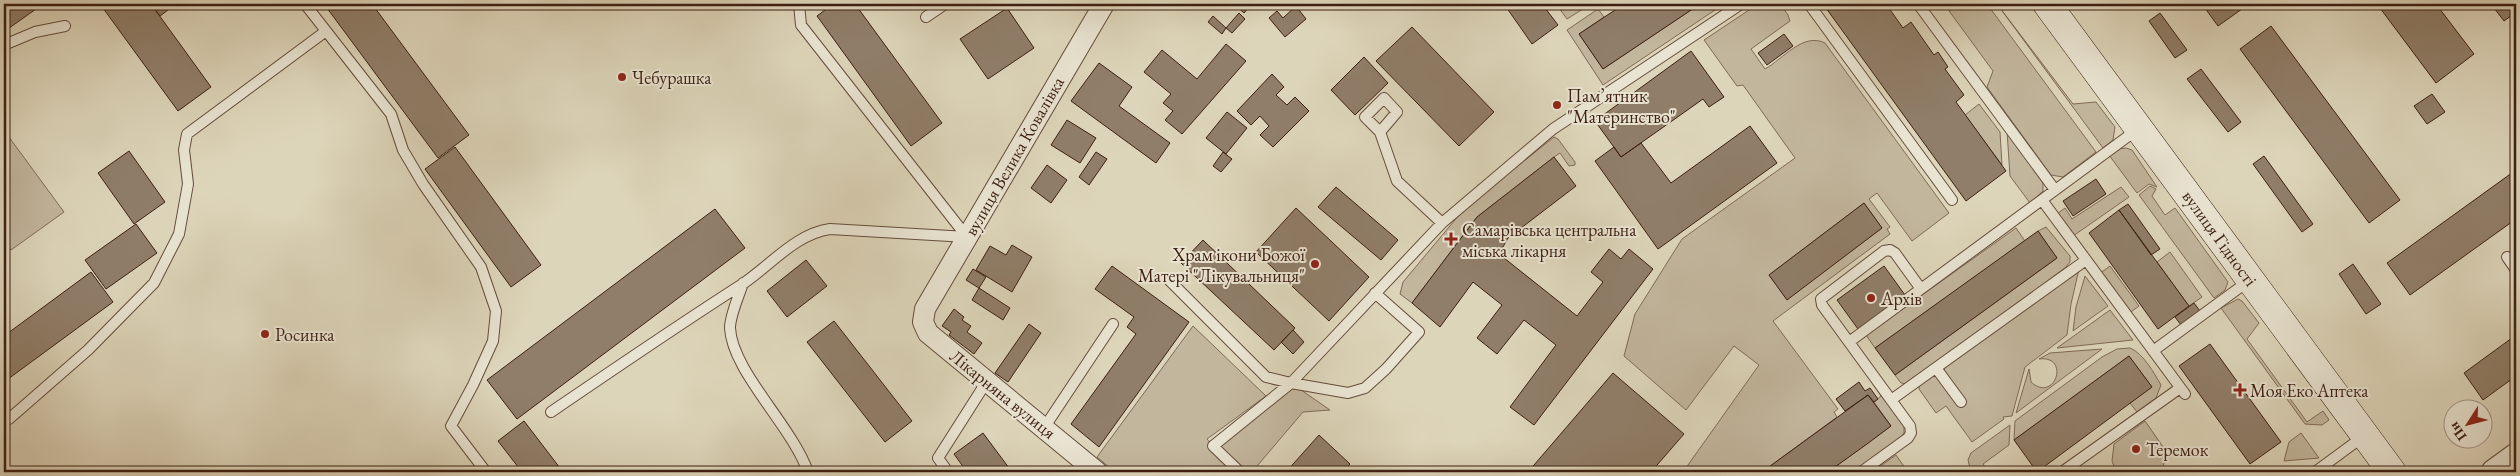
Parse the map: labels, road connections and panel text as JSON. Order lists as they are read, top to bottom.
{
  "streets": {
    "main road": ["вулиця Гідності"],
    "street": ["вулиця Велика Ковалівка", "Лікарняна вулиця"]
  },
  "crossings": [
    ["вулиця Велика Ковалівка", "Лікарняна вулиця"]
  ],
  "places": {
    "other": [
      "Чебурашка",
      "Пам’ятник \"Материнство\"",
      "Храм ікони Божої Матері \"Лікувальниця\"",
      "Архів",
      "Росинка",
      "Теремок"
    ],
    "health": ["Самарівська центральна міська лікарня", "Моя Еко Аптека"]
  },
  "north": "bottom left"
}
